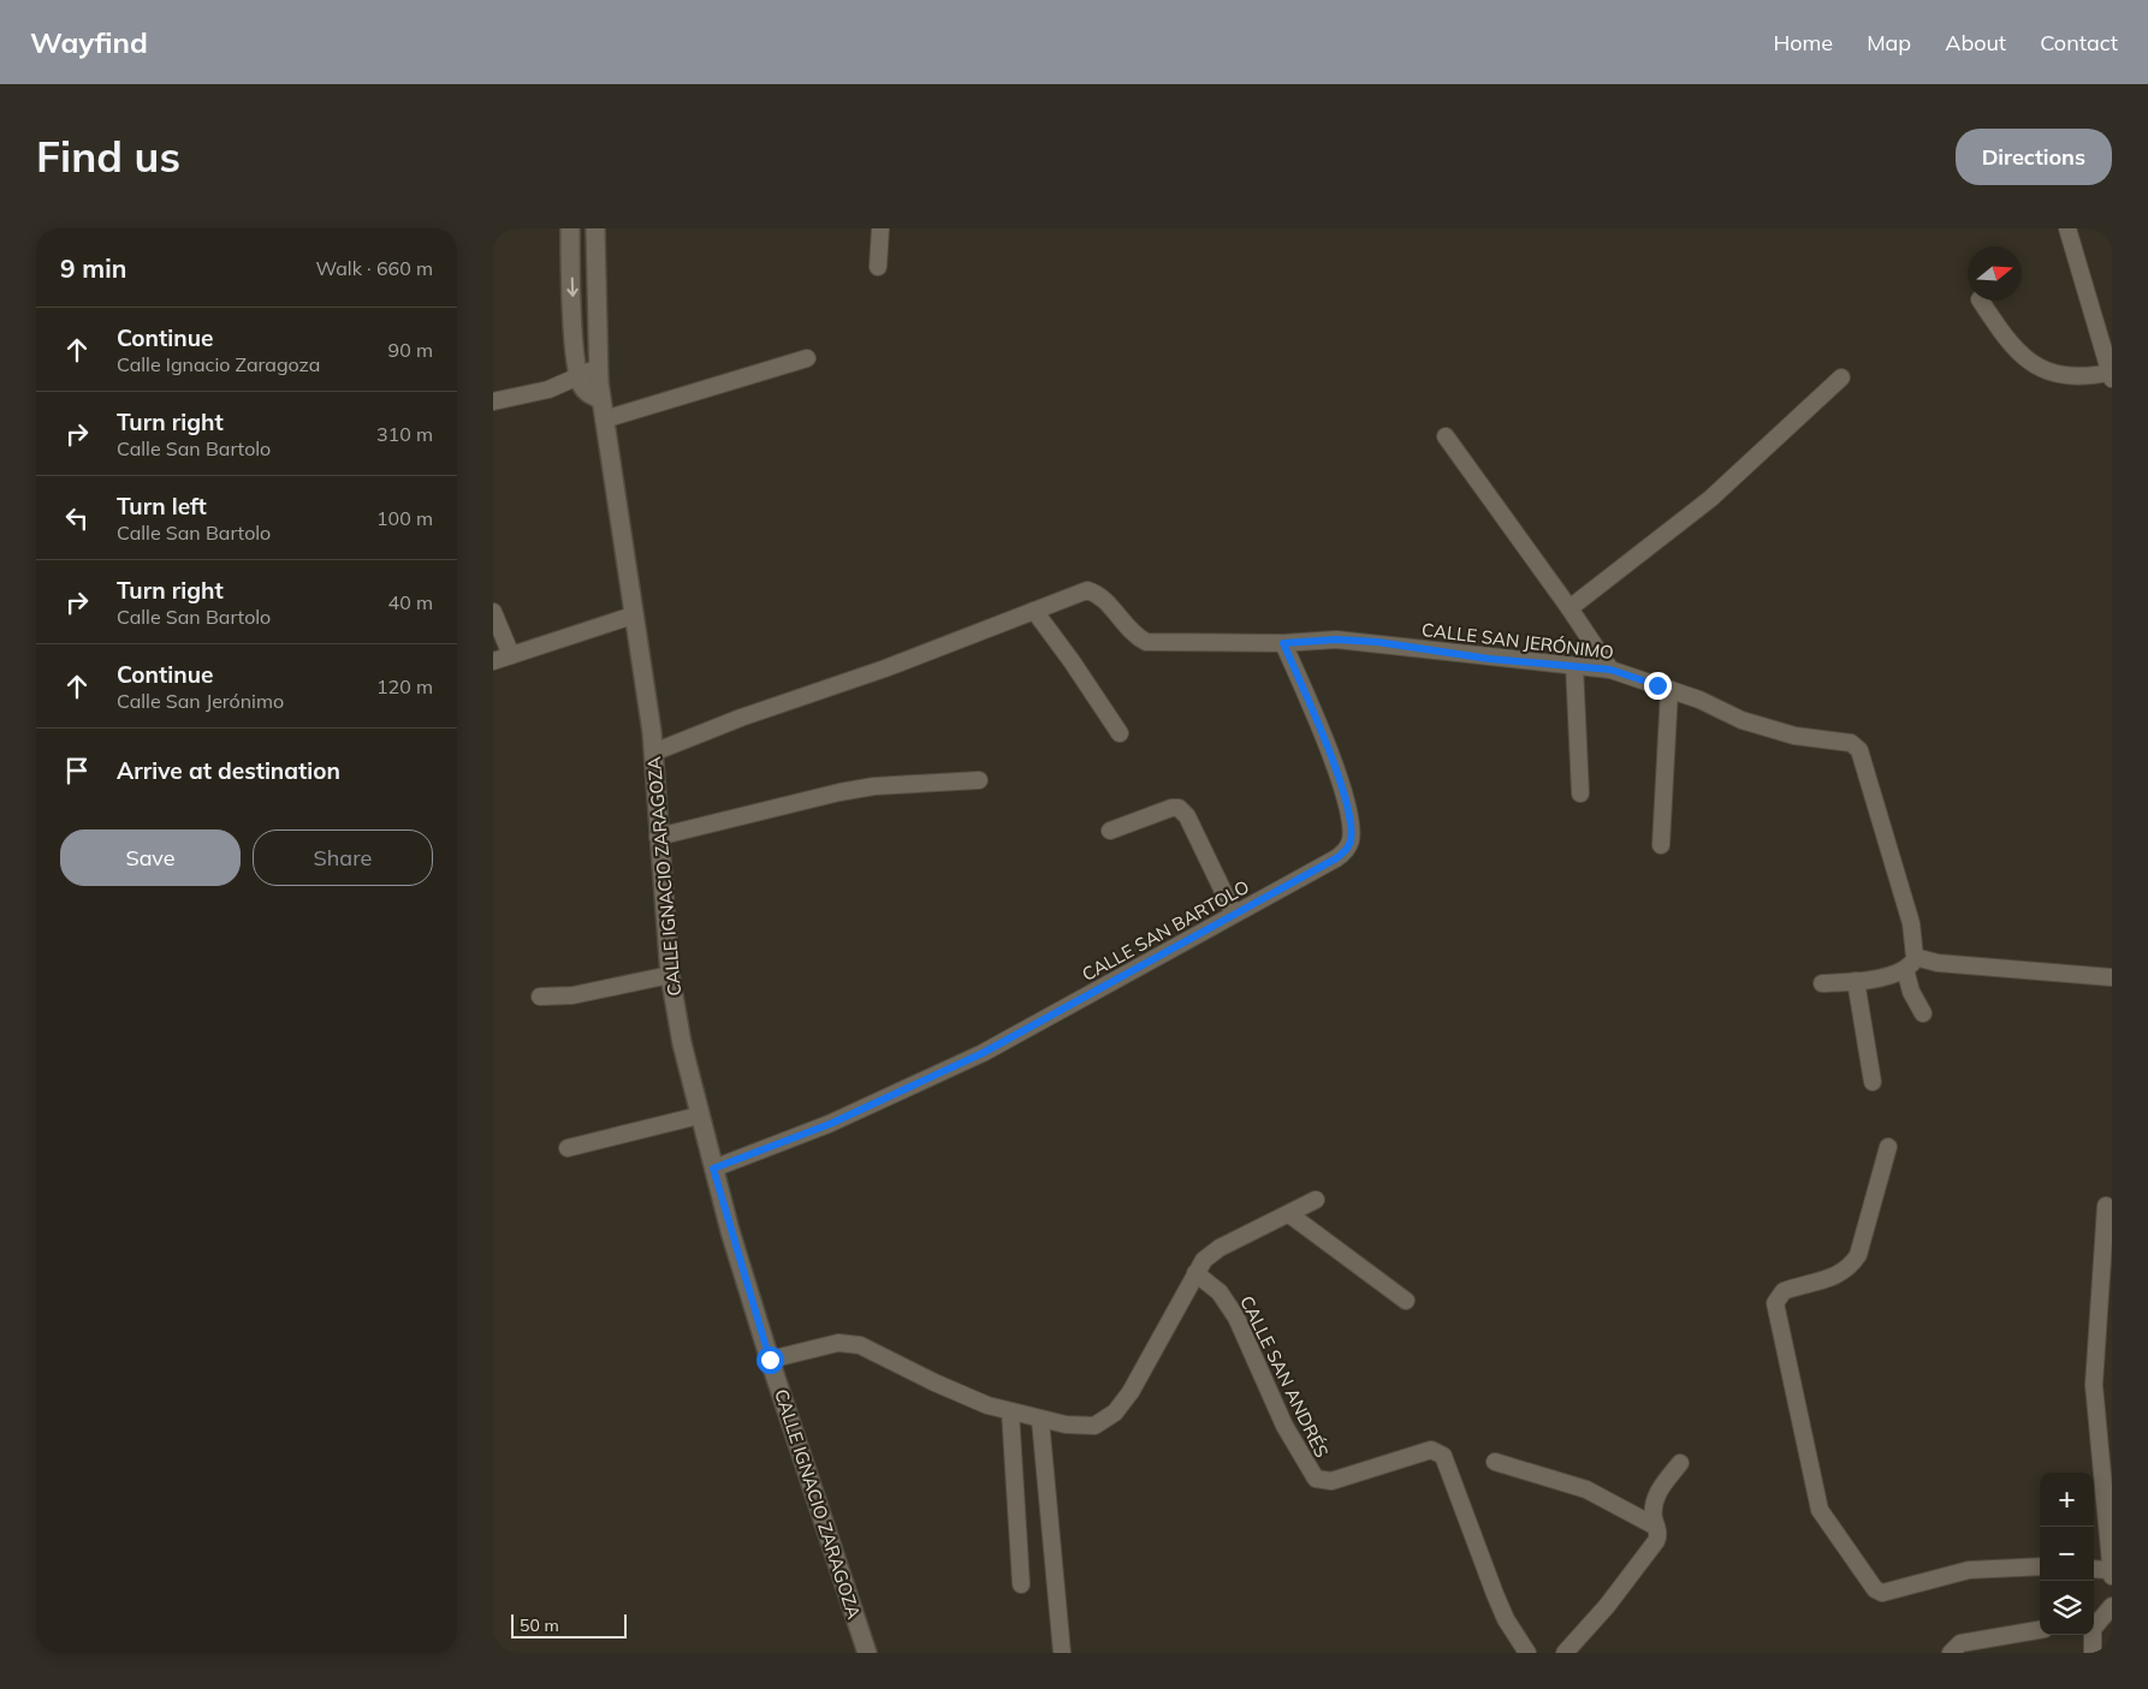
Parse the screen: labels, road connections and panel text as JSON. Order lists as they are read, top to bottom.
{
  "streets": {
    "street": [
      "CALLE SAN JERÓNIMO",
      "CALLE IGNACIO ZARAGOZA",
      "CALLE SAN BARTOLO",
      "CALLE SAN ANDRÉS"
    ]
  },
  "crossings": [
    ["CALLE SAN JERÓNIMO", "CALLE SAN BARTOLO"],
    ["CALLE IGNACIO ZARAGOZA", "CALLE SAN BARTOLO"]
  ],
  "scale_bar": "50 m",
  "north": "right",
  "page": {
    "header": "Wayfind",
    "nav": [
      "Home",
      "Map",
      "About",
      "Contact"
    ],
    "buttons": [
      "Directions",
      ["Save", "Share"]
    ],
    "title": "Find us",
    "heading": ["9 min", "Walk · 660 m"],
    "list": [
      ["Continue", "Calle Ignacio Zaragoza", "90 m"],
      ["Turn right", "Calle San Bartolo", "310 m"],
      ["Turn left", "Calle San Bartolo", "100 m"],
      ["Turn right", "Calle San Bartolo", "40 m"],
      ["Continue", "Calle San Jerónimo", "120 m"],
      "Arrive at destination"
    ],
    "map_buttons": ["+", "−"],
    "scale": "50 m"
  }
}
